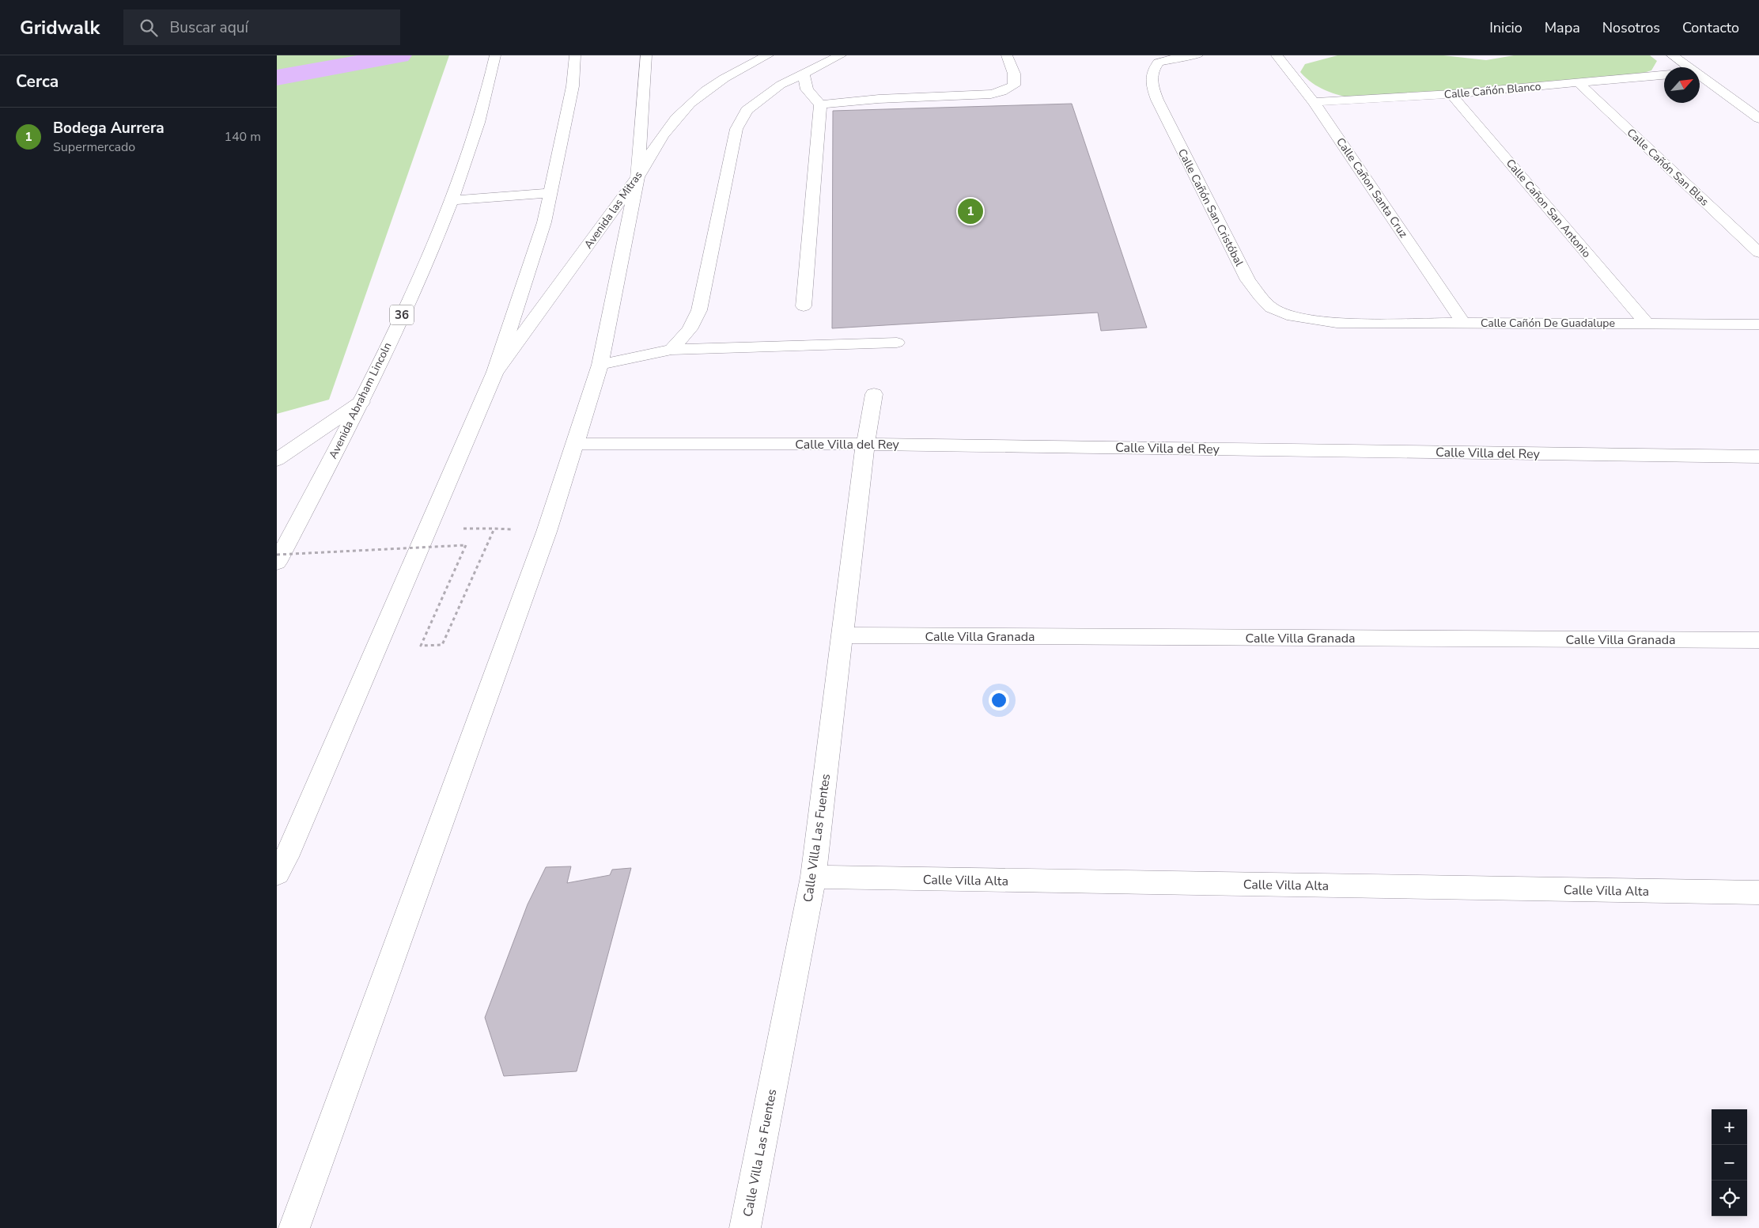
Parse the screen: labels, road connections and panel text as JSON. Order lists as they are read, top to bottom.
{
  "streets": {
    "street": [
      "Calle Cañón Blanco",
      "Calle Cañón San Blas",
      "Calle Cañon Santa Cruz",
      "Calle Cañón San Cristóbal",
      "Calle Cañon San Antonio",
      "Avenida las Mitras",
      "36",
      "Calle Cañón De Guadalupe",
      "Avenida Abraham Lincoln",
      "Calle Villa del Rey",
      "Calle Villa Granada",
      "Calle Villa Las Fuentes",
      "Calle Villa Alta"
    ]
  },
  "crossings": [
    ["Calle Cañón Blanco", "Calle Cañón San Blas"],
    ["Calle Cañón Blanco", "Calle Cañon Santa Cruz"],
    ["Calle Cañón Blanco", "Calle Cañon San Antonio"],
    ["Calle Cañon Santa Cruz", "Calle Cañón De Guadalupe"],
    ["Calle Cañón San Cristóbal", "Calle Cañón De Guadalupe"],
    ["Calle Cañon San Antonio", "Calle Cañón De Guadalupe"],
    ["Calle Villa del Rey", "Calle Villa Las Fuentes"],
    ["Calle Villa Granada", "Calle Villa Las Fuentes"],
    ["Calle Villa Las Fuentes", "Calle Villa Alta"]
  ],
  "north": "top right",
  "page": {
    "header": "Gridwalk",
    "search": "Buscar aquí",
    "nav": [
      "Inicio",
      "Mapa",
      "Nosotros",
      "Contacto"
    ],
    "heading": "Cerca",
    "list": [
      {
        "mark": "1",
        "name": "Bodega Aurrera",
        "note": "Supermercado",
        "value": "140 m"
      }
    ],
    "pins": "1",
    "map_buttons": ["+", "−"]
  }
}
